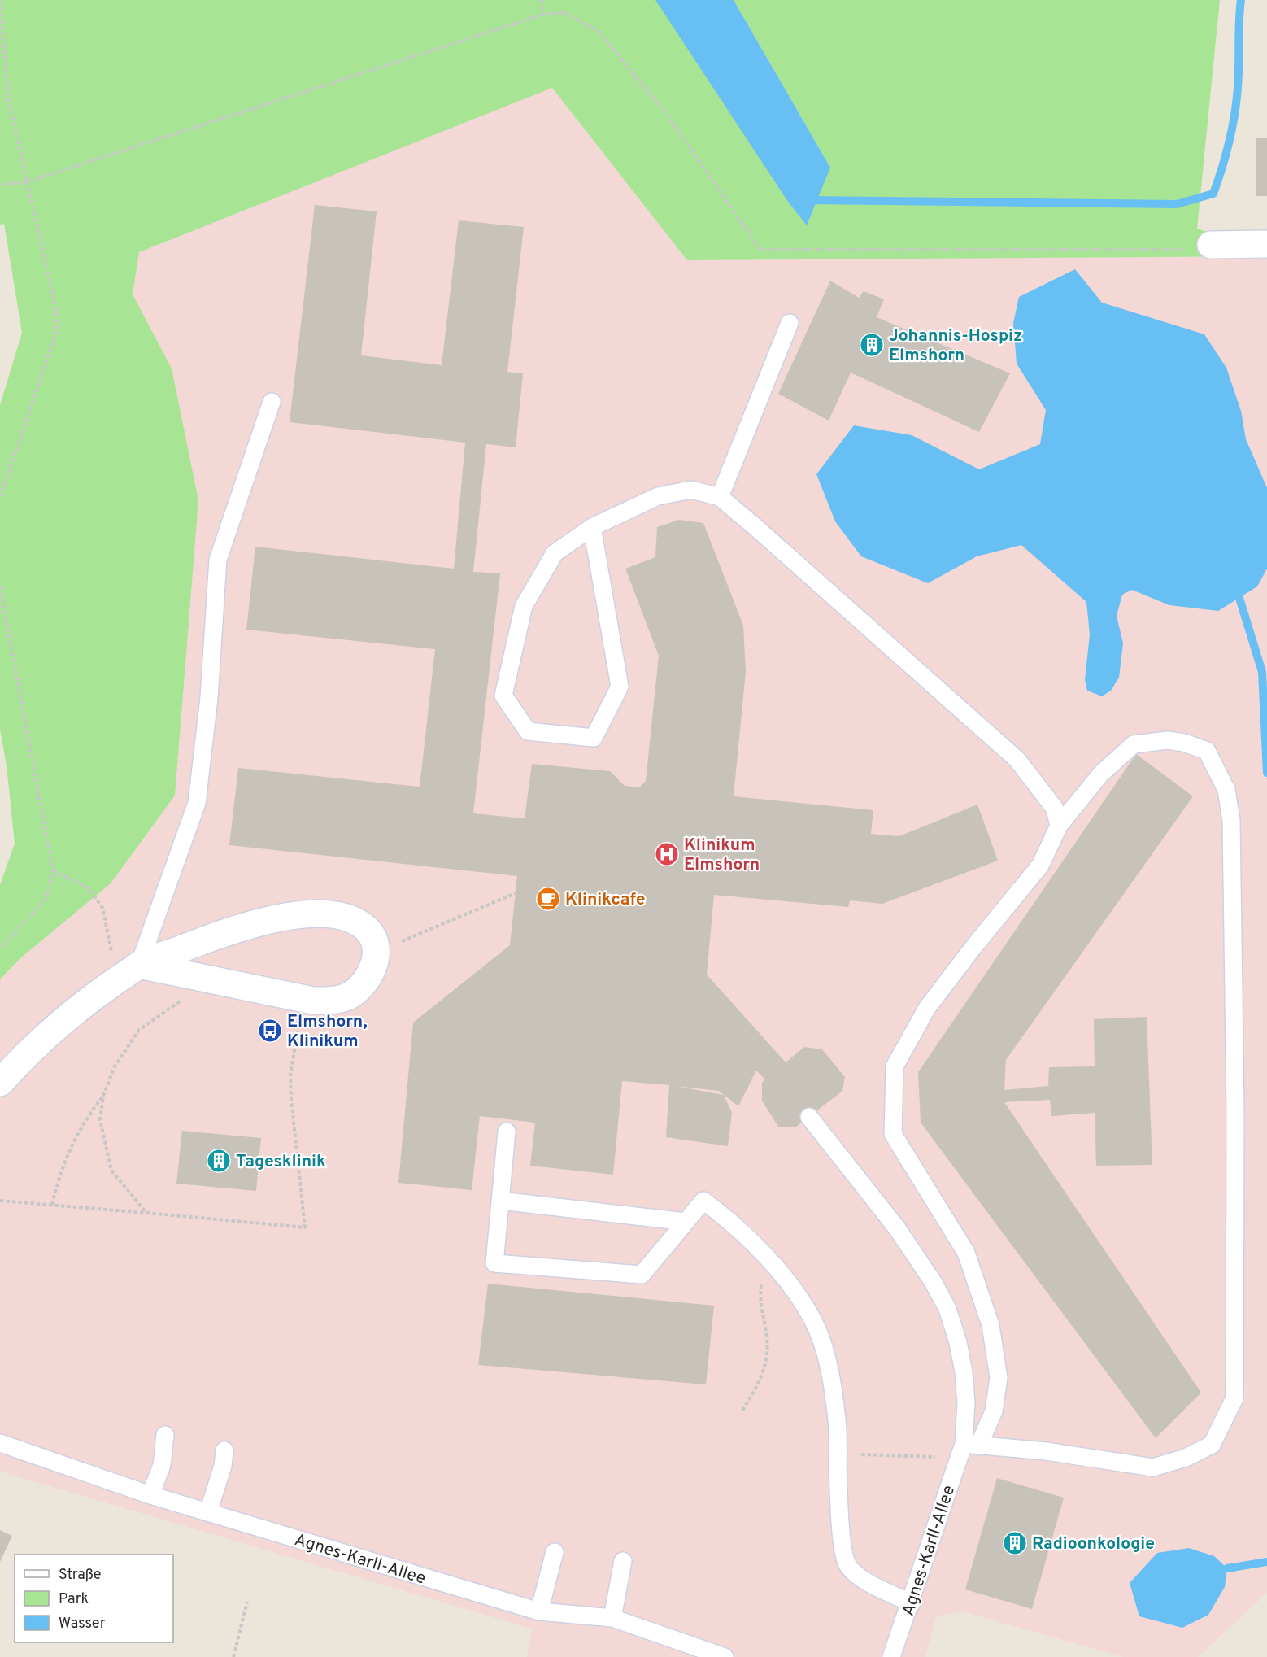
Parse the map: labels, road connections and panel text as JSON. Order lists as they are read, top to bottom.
{
  "streets": {
    "lane": ["Agnes-Karll-Allee"]
  },
  "places": {
    "building": ["Johannis-Hospiz Elmshorn", "Tagesklinik", "Radioonkologie"],
    "hospital": ["Klinikum Elmshorn"],
    "cafe": ["Klinikcafe"],
    "bus stop": ["Elmshorn, Klinikum"]
  },
  "legend": ["Straße", "Park", "Wasser"]
}
